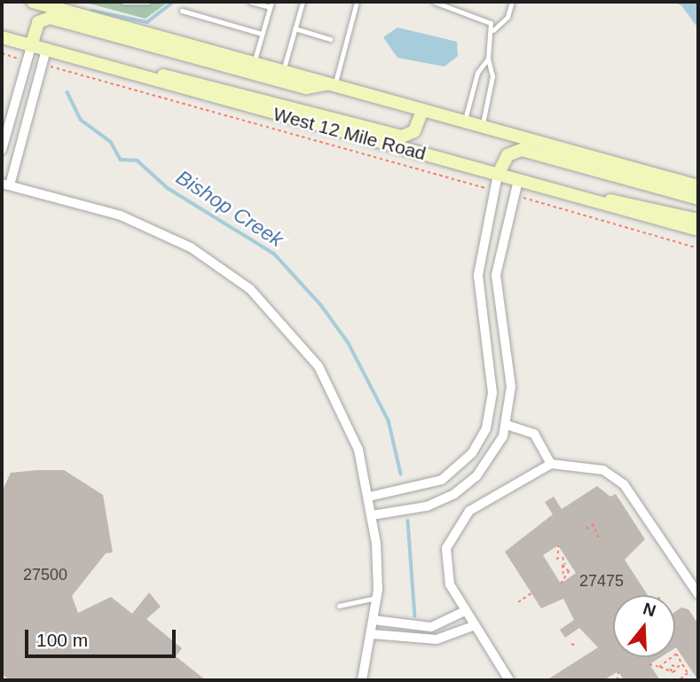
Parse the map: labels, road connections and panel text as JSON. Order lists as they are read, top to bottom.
{
  "streets": {
    "main road": ["West 12 Mile Road"]
  },
  "water": ["Bishop Creek"],
  "house_numbers": ["27500", "27475"],
  "scale_bar": "100 m",
  "north": "top"
}
